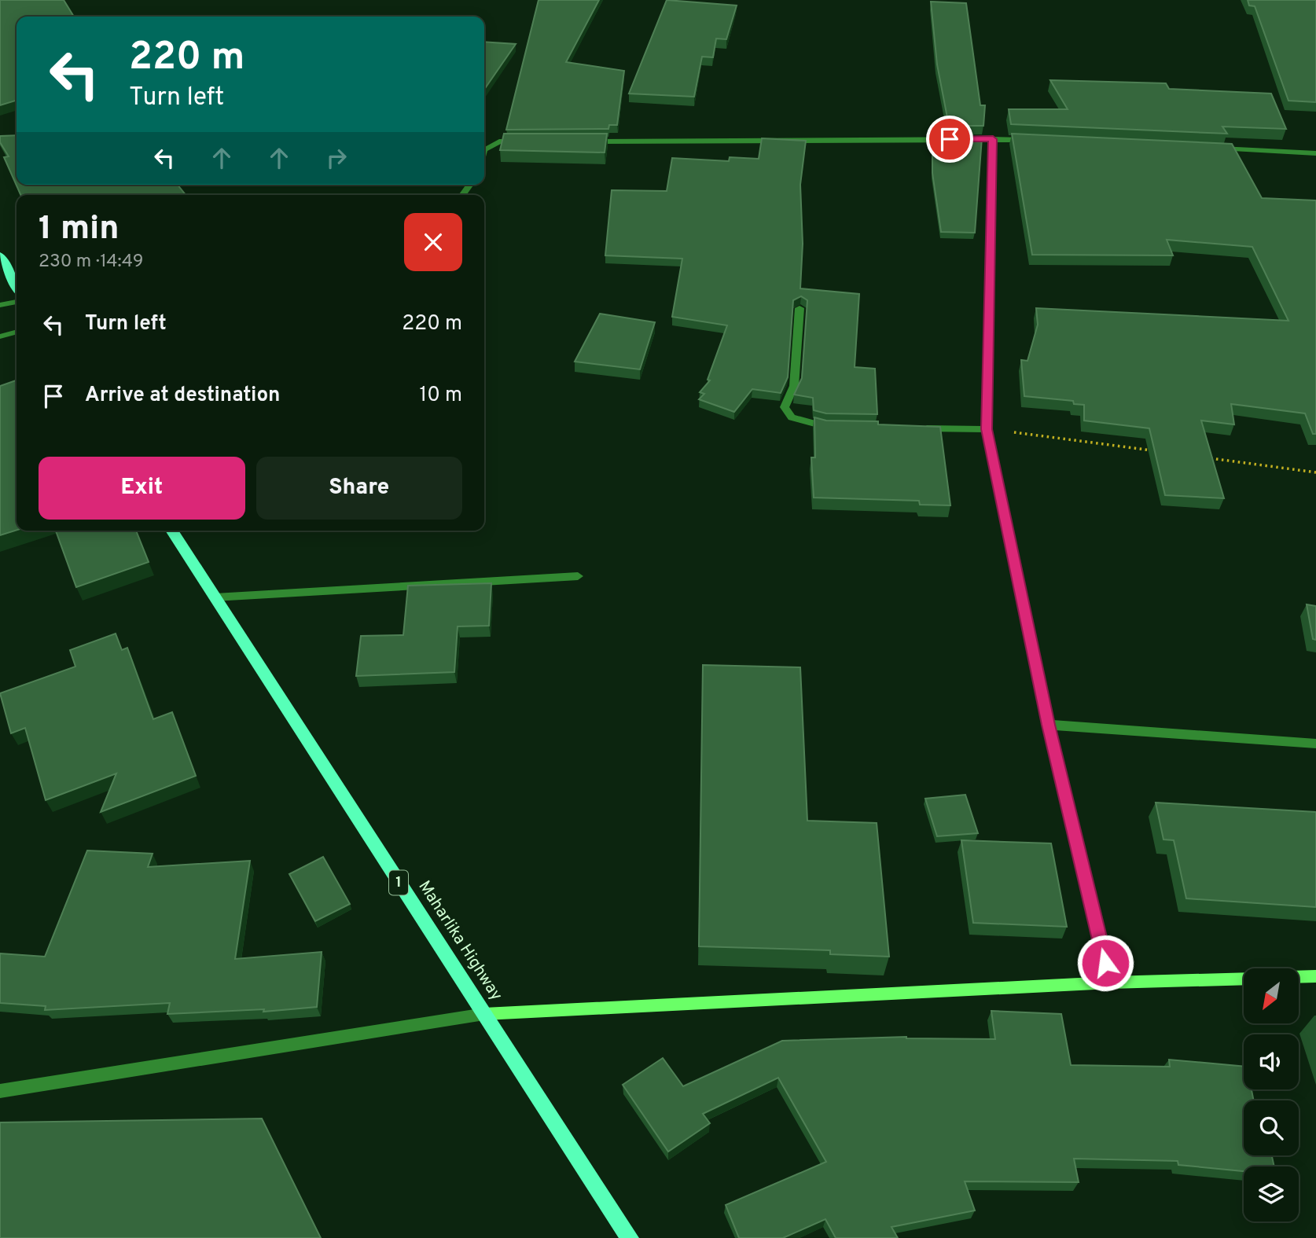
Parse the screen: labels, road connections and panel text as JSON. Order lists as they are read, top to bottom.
{
  "streets": {
    "main road": ["1", "Maharlika Highway"]
  },
  "north": "bottom left",
  "page": {
    "turn": ["220 m", "Turn left"],
    "heading": ["1 min", "230 m · 14:49"],
    "list": [
      {
        "name": "Turn left",
        "value": "220 m"
      },
      {
        "name": "Arrive at destination",
        "value": "10 m"
      }
    ],
    "buttons": ["Exit", "Share"]
  }
}
